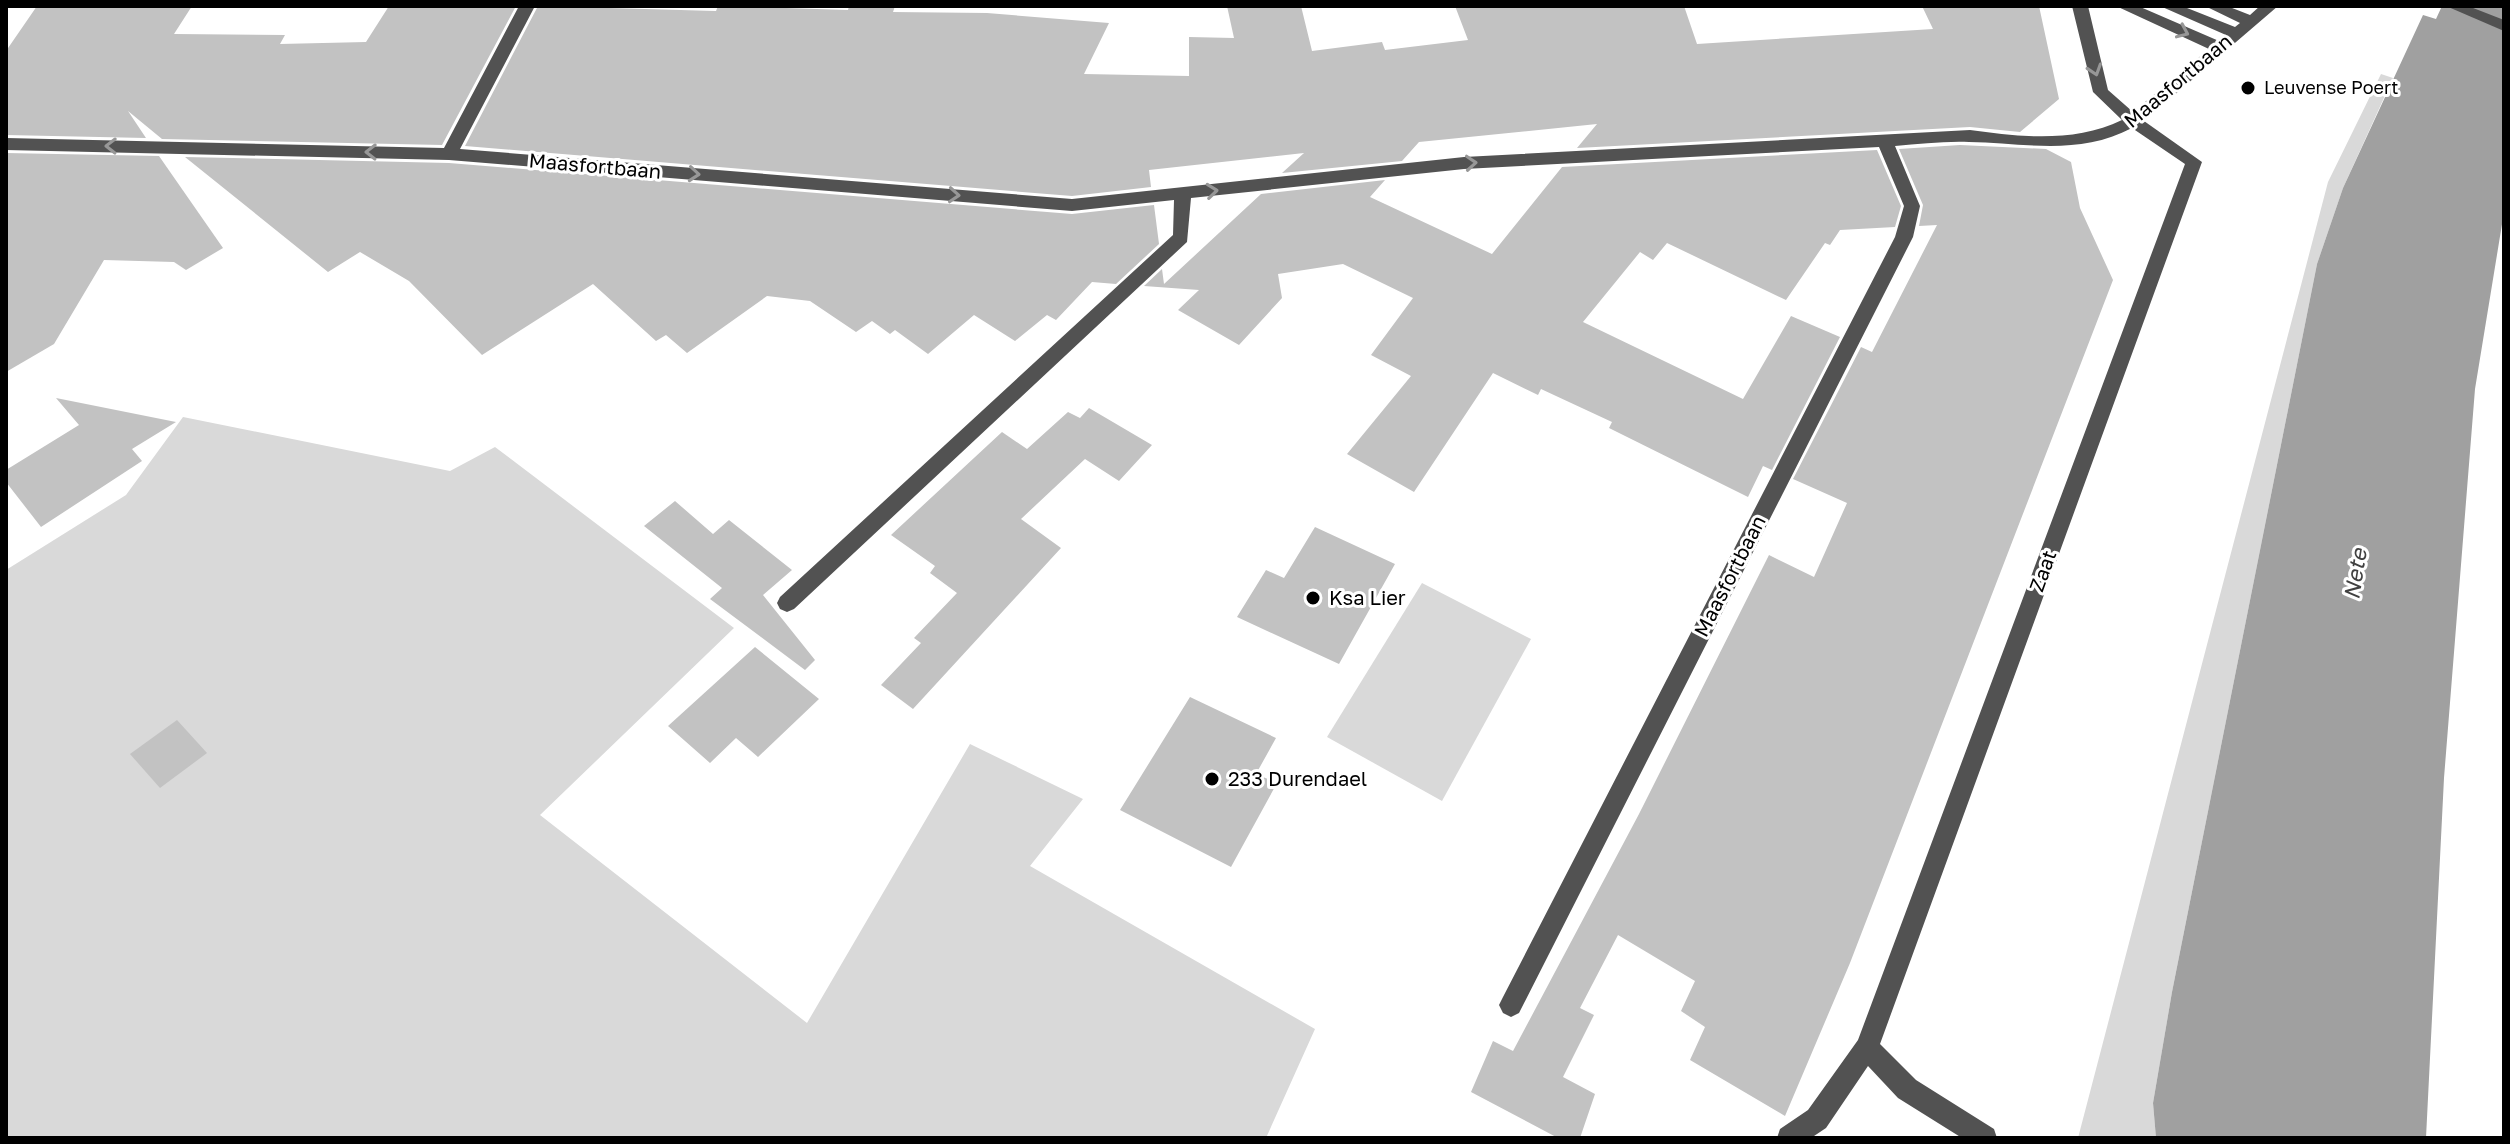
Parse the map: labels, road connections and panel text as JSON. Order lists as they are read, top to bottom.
{
  "streets": {
    "street": ["Maasfortbaan", "Zaat"]
  },
  "crossings": [
    ["Maasfortbaan", "Zaat"]
  ],
  "water": ["Nete"],
  "places": ["Leuvense Poert", "Ksa Lier", "233 Durendael"]
}
